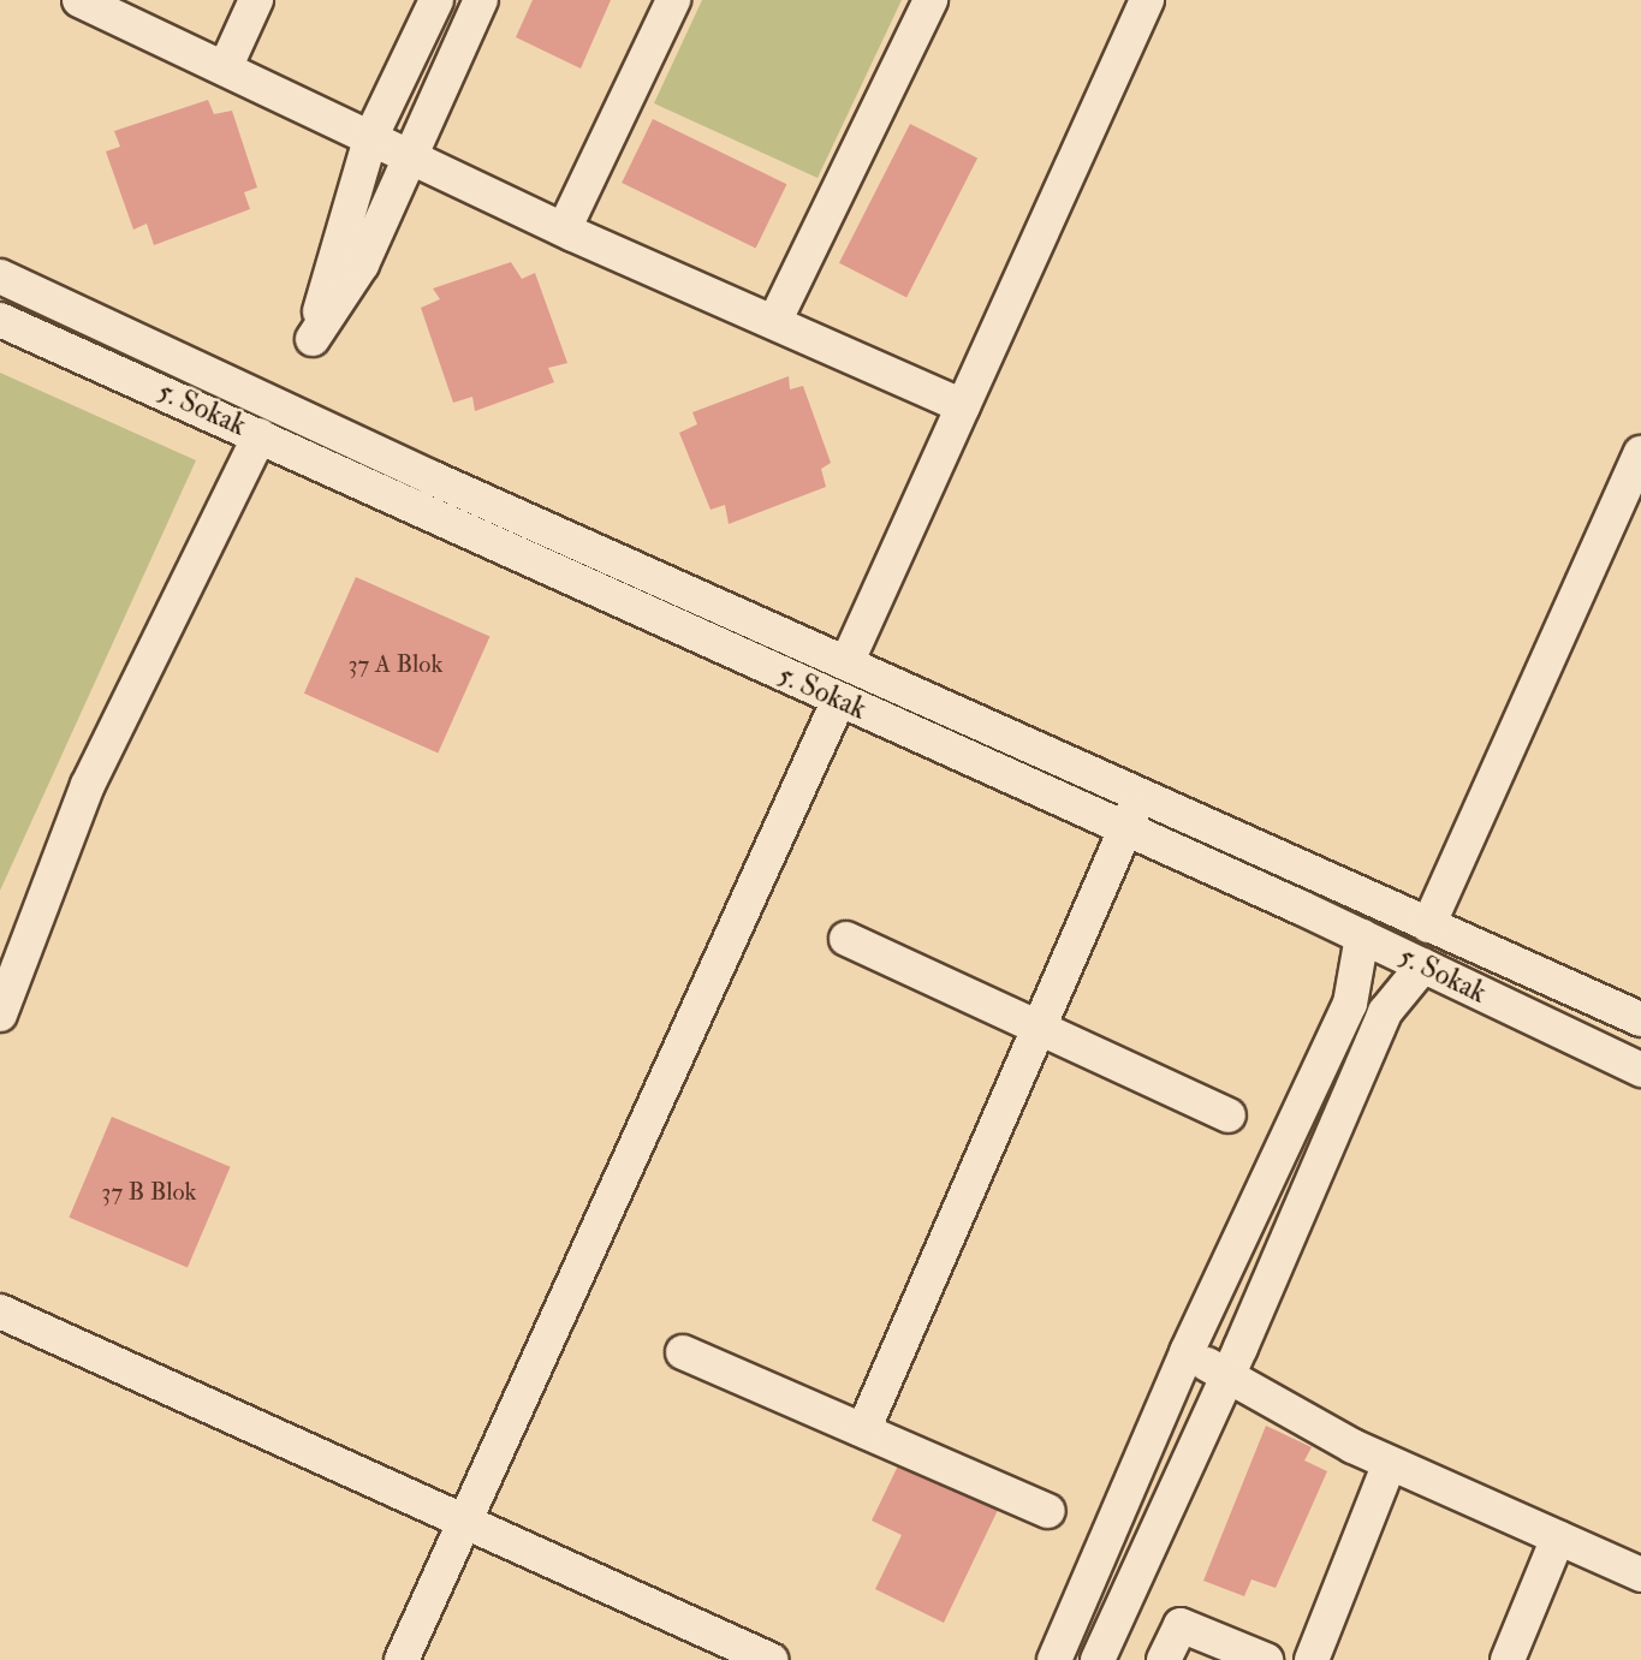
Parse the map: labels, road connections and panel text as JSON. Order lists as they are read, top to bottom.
{
  "streets": {
    "street": ["5. Sokak"]
  },
  "house_numbers": ["37 A Blok", "37 B Blok"]
}
